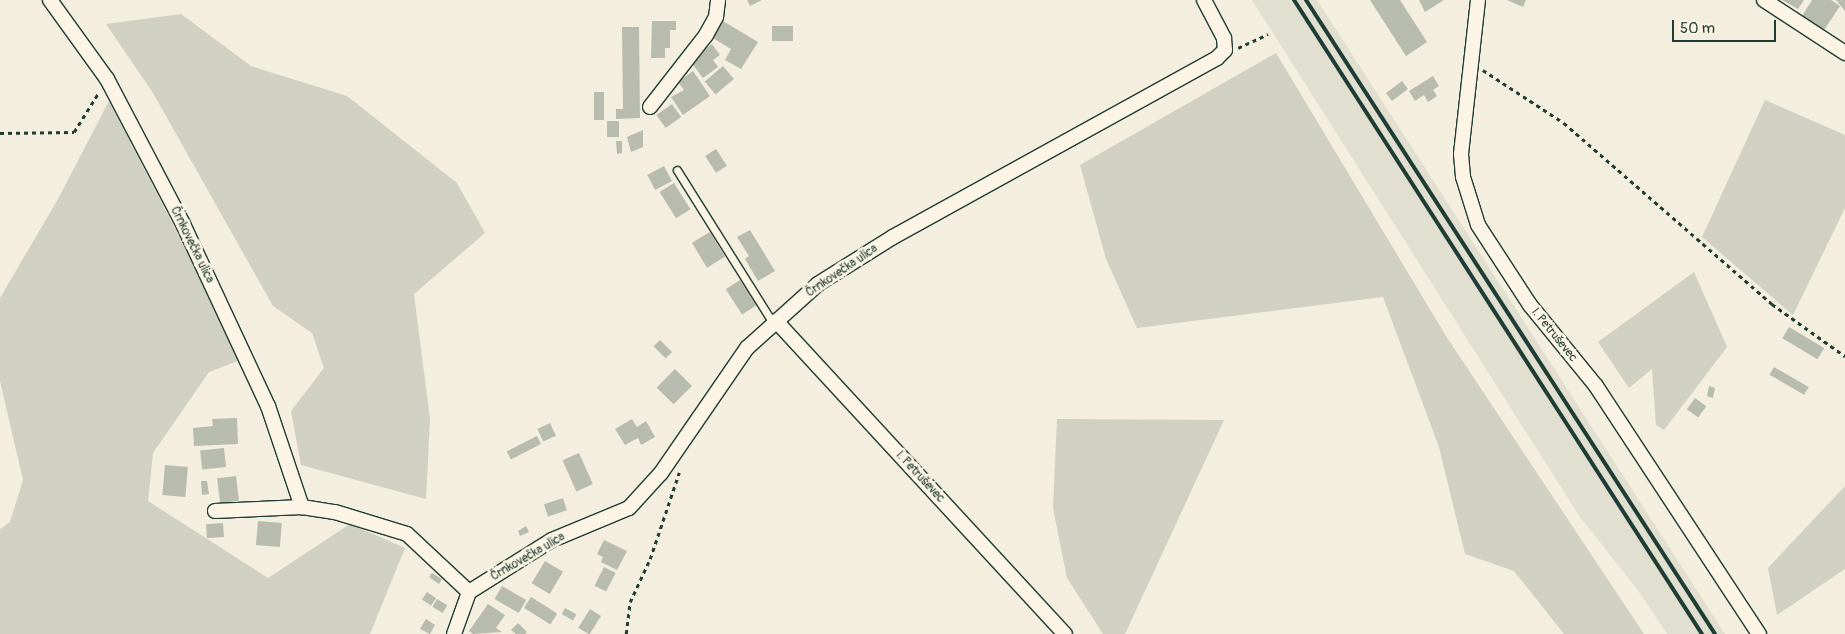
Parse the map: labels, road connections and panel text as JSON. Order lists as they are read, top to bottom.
{
  "streets": {
    "street": ["Črnkovečka ulica", "I. Petruševec"]
  },
  "crossings": [
    ["Črnkovečka ulica", "I. Petruševec"]
  ],
  "scale_bar": "50 m"
}
